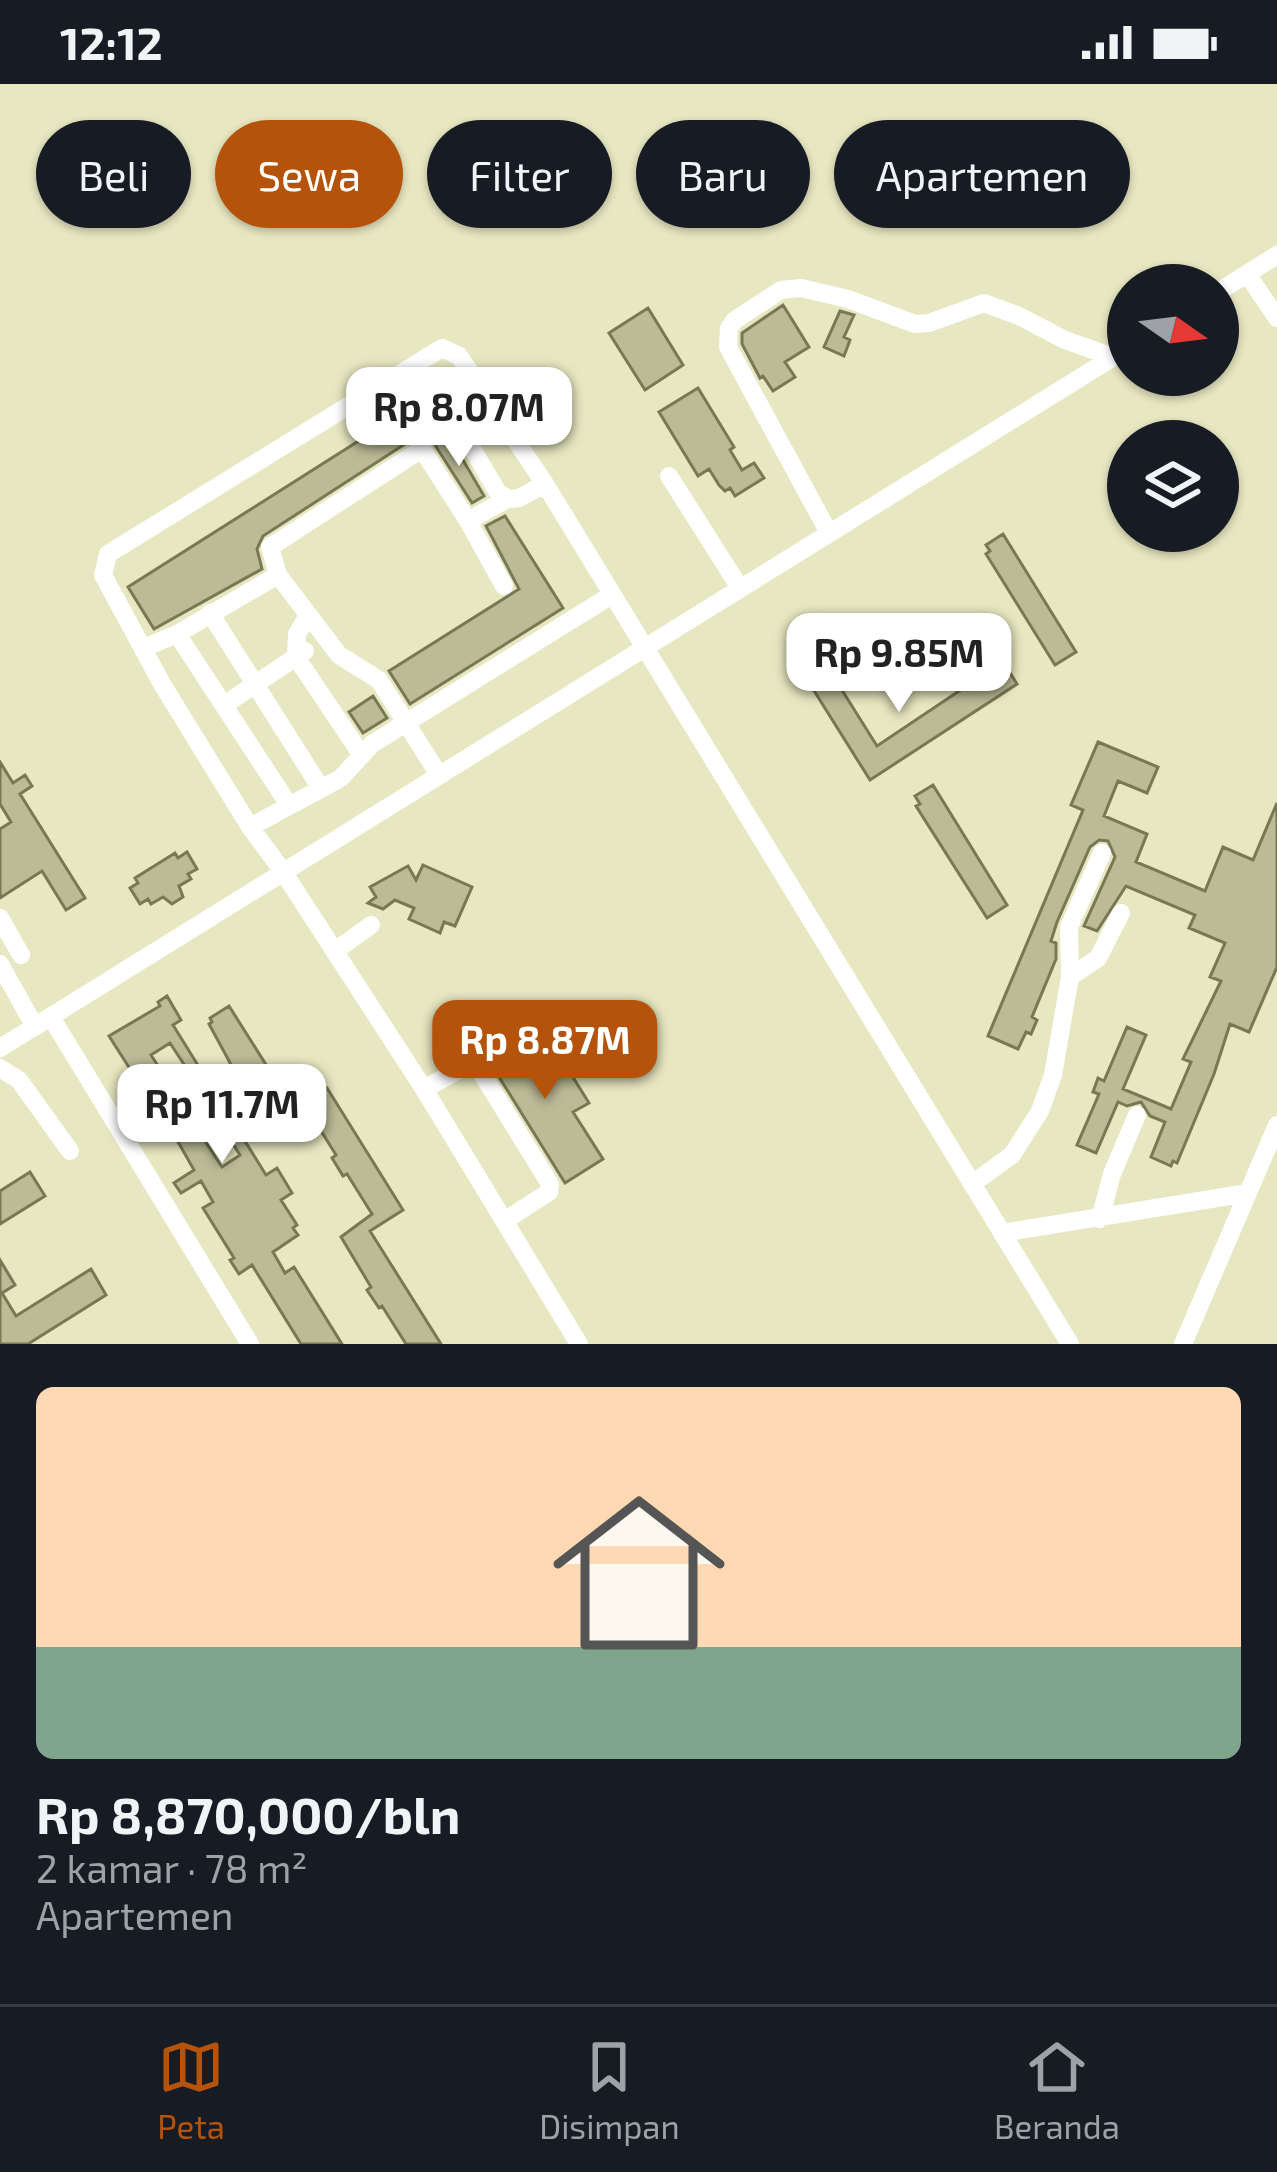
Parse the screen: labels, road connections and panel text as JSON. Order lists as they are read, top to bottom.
{
  "north": "right",
  "page": {
    "status": "12:12",
    "chip": [
      "Beli",
      "Sewa",
      "Filter",
      "Baru",
      "Apartemen"
    ],
    "price": [
      "Rp 8.07M",
      "Rp 9.85M",
      "Rp 8.87M",
      "Rp 11.7M"
    ],
    "list": [
      {
        "name": "Rp 8,870,000/bln",
        "note": "2 kamar · 78 m² · Apartemen"
      }
    ],
    "tabs": ["Peta", "Disimpan", "Beranda"]
  }
}
